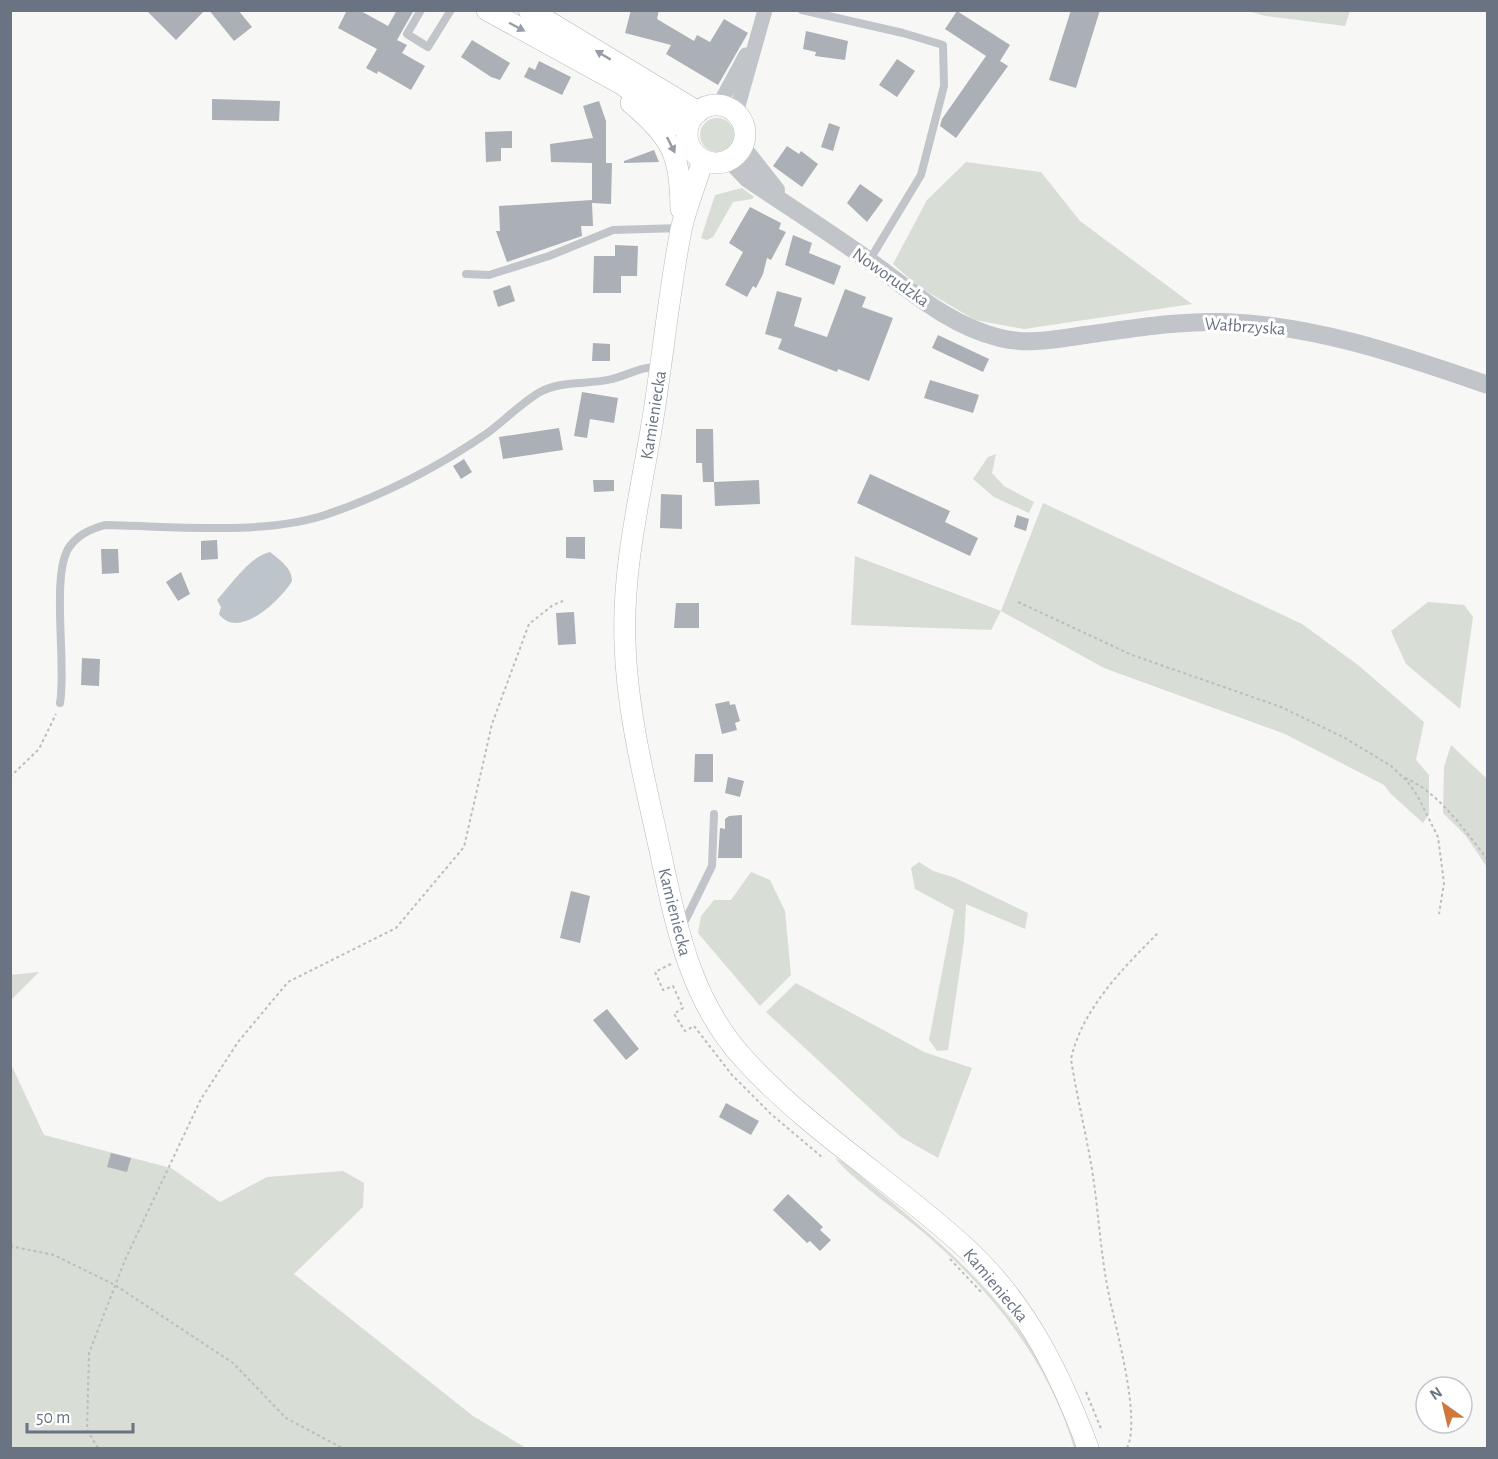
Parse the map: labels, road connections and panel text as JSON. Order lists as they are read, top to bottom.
{
  "streets": {
    "main road": ["Kamieniecka"],
    "street": ["Noworudzka", "Wałbrzyska"]
  },
  "crossings": [
    ["Noworudzka", "Wałbrzyska"],
    ["Noworudzka", "Kamieniecka"]
  ],
  "scale_bar": "50 m",
  "north": "top left"
}
